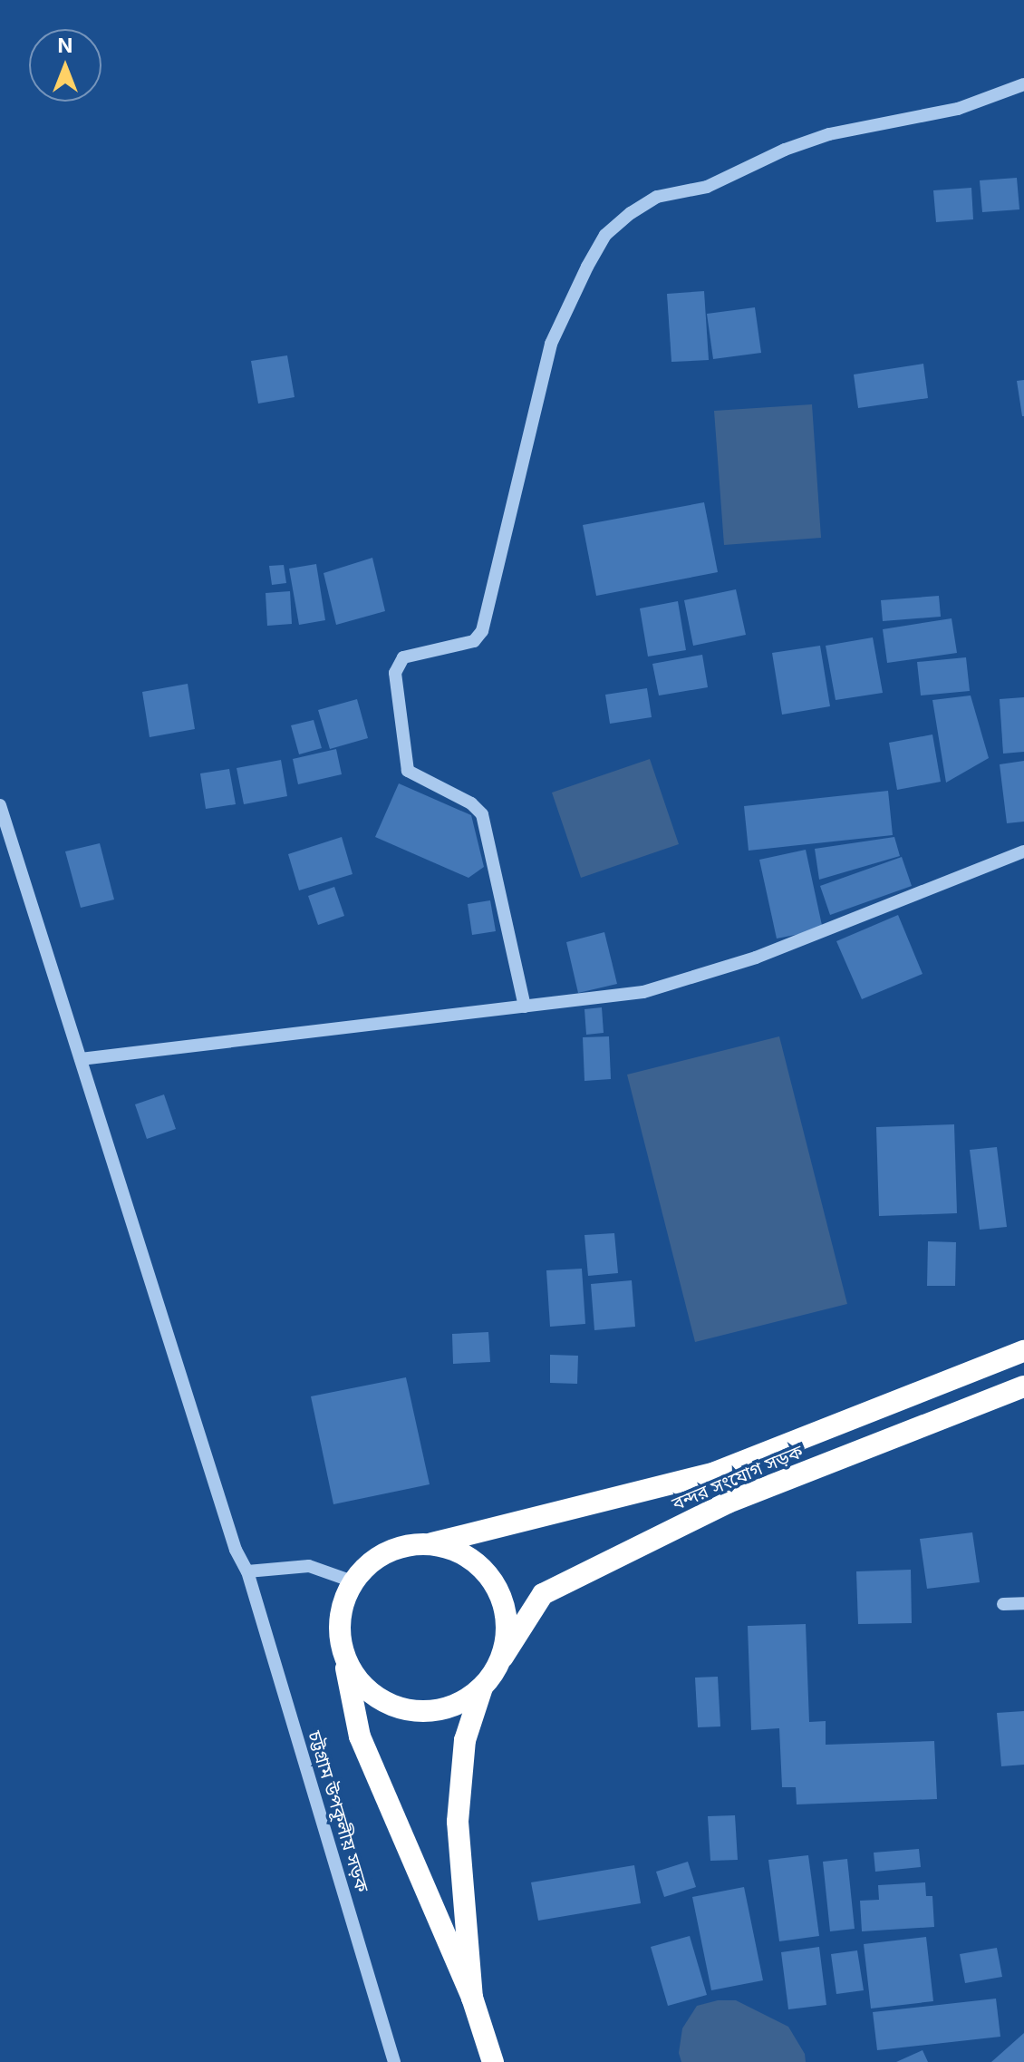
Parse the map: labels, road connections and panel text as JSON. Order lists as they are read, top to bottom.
{
  "streets": {
    "highway": ["বন্দর সংযোগ সড়ক"],
    "street": ["চট্টগ্রাম উপকূলীয় সড়ক"]
  },
  "north": "top"
}
